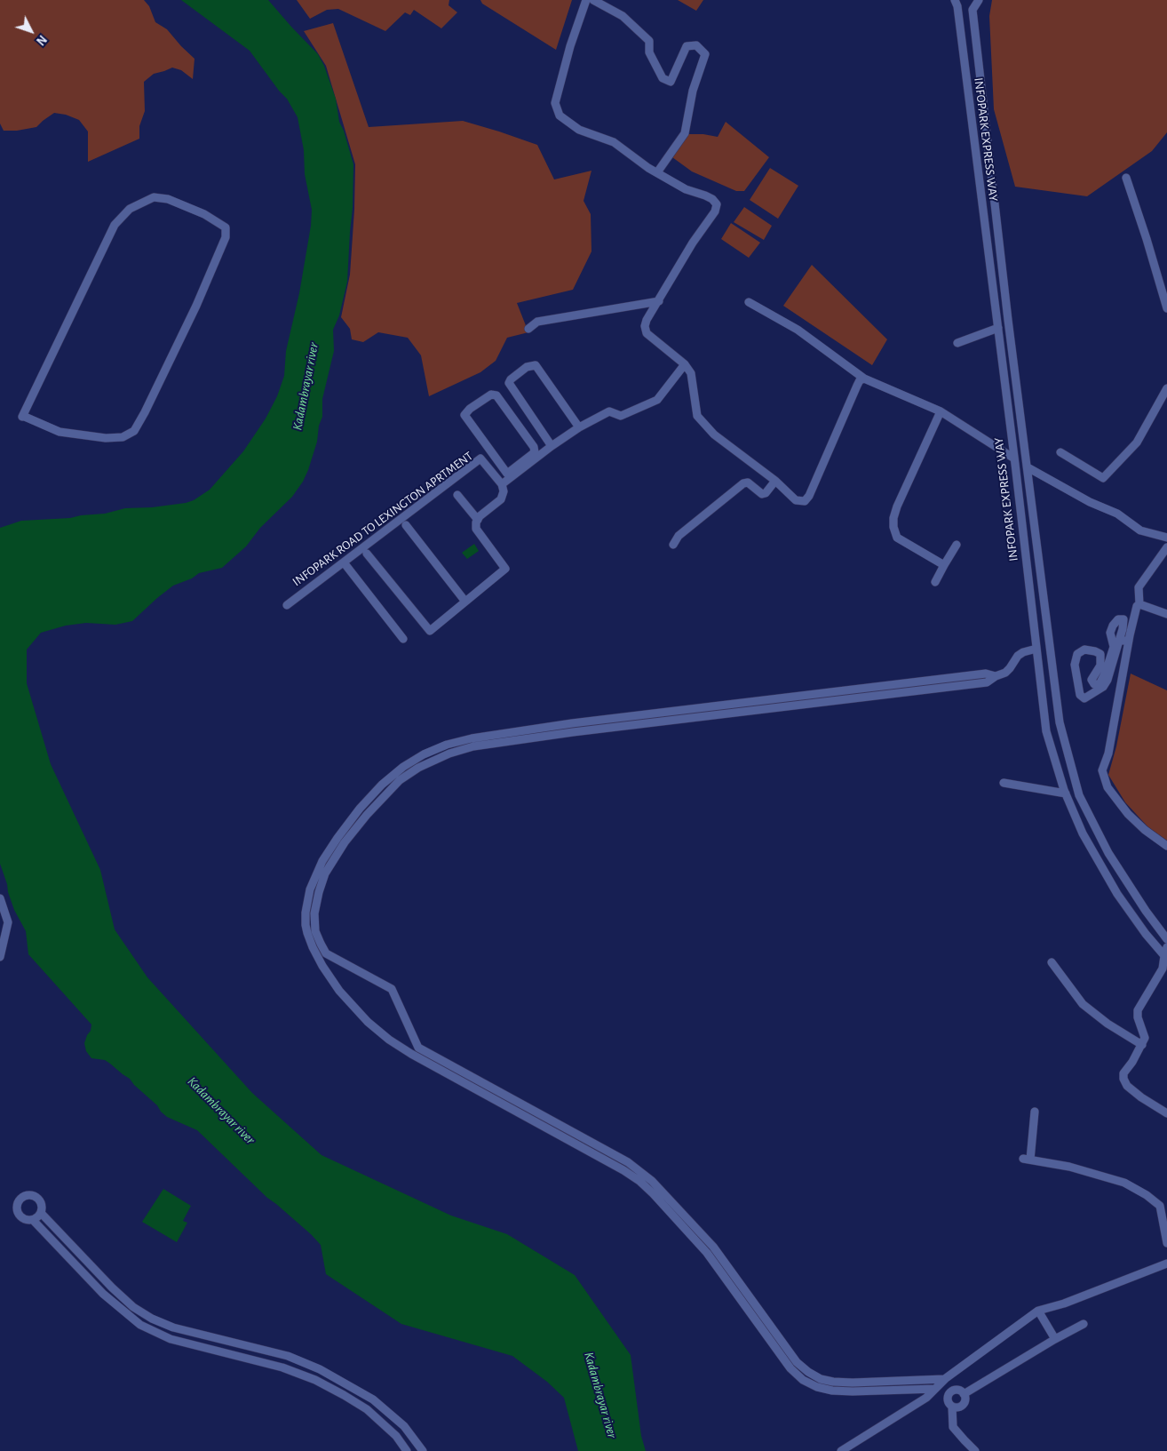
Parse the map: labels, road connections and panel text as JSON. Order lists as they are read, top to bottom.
{
  "streets": {
    "street": ["INFOPARK EXPRESS WAY", "INFOPARK ROAD TO LEXINGTON APRTMENT"]
  },
  "water": ["Kadambrayar river"],
  "north": "bottom right"
}
